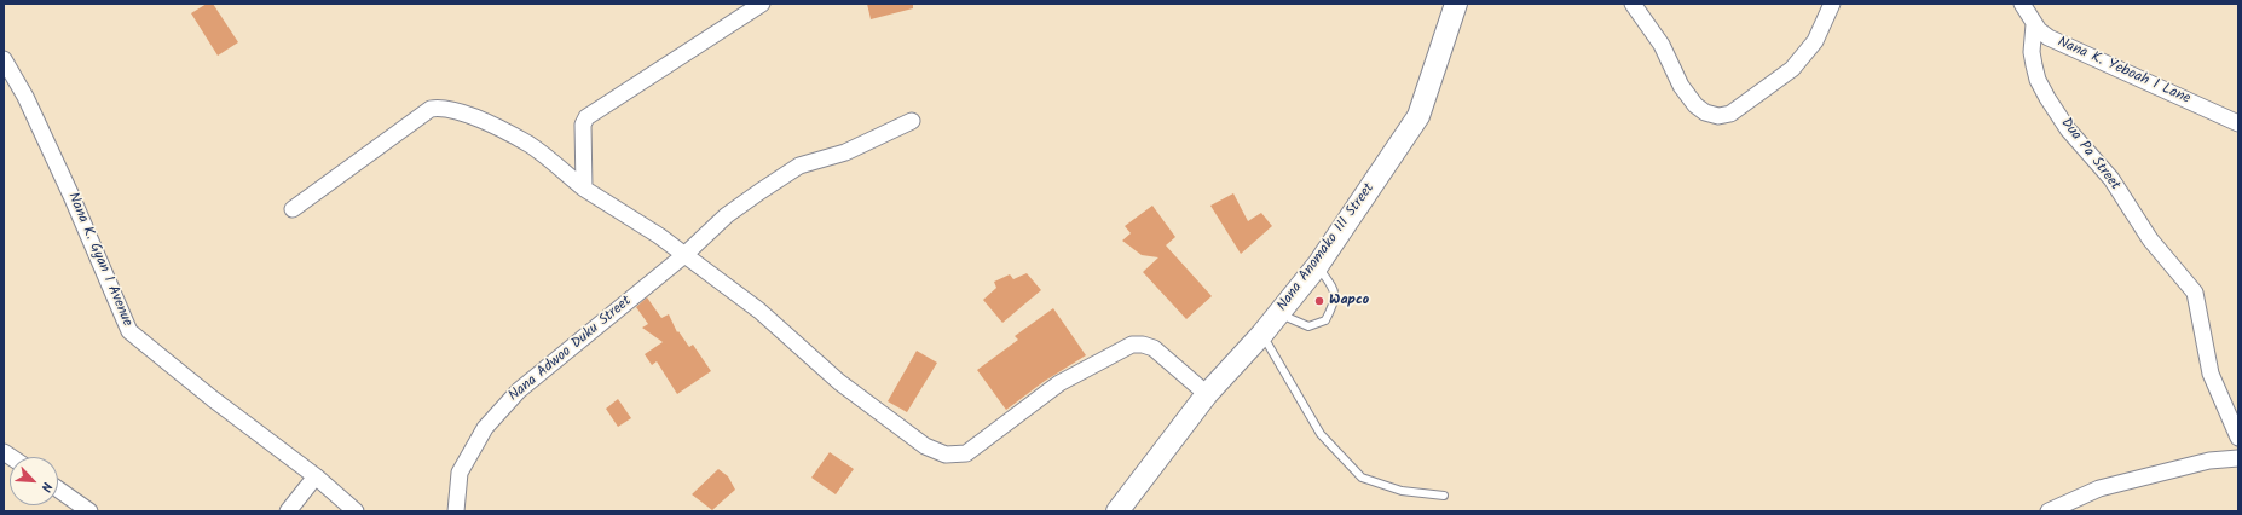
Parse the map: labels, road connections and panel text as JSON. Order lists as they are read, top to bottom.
{
  "streets": {
    "street": [
      "Nana K. Yeboah 1 Lane",
      "Dua Pa Street",
      "Nana Anomako III Street",
      "Nana K. Gyan I Avenue",
      "Nana Adwoo Duku Street"
    ]
  },
  "crossings": [
    ["Nana K. Yeboah 1 Lane", "Dua Pa Street"]
  ],
  "places": ["Wapco"],
  "north": "bottom right"
}
